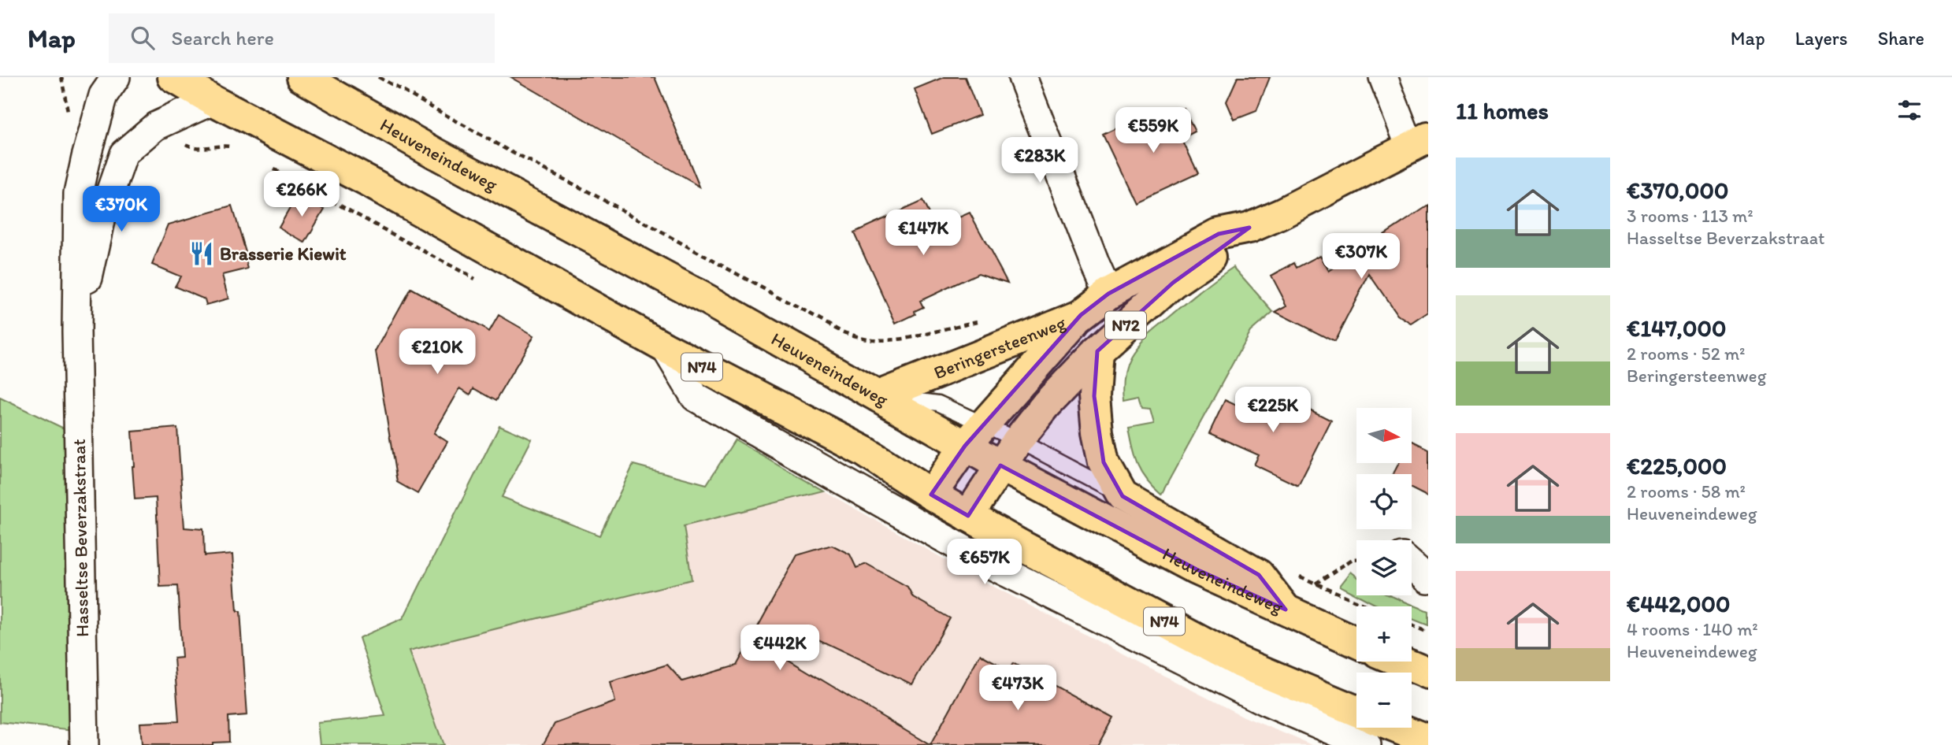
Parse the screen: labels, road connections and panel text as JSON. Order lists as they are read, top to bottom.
{
  "streets": {
    "main road": [
      "Heuveneindeweg",
      "N72",
      "Beringersteenweg",
      "N74"
    ],
    "street": ["Hasseltse Beverzakstraat"]
  },
  "crossings": [
    ["Heuveneindeweg", "Beringersteenweg"],
    ["Beringersteenweg", "N74"],
    ["N74", "Hasseltse Beverzakstraat"]
  ],
  "places": {
    "restaurant": ["Brasserie Kiewit"]
  },
  "north": "right",
  "page": {
    "header": "Map",
    "search": "Search here",
    "nav": ["Map", "Layers", "Share"],
    "heading": "11 homes",
    "price": [
      "€559K",
      "€283K",
      "€266K",
      "€370K",
      "€147K",
      "€307K",
      "€210K",
      "€225K",
      "€657K",
      "€442K",
      "€473K"
    ],
    "list": [
      {
        "name": "€370,000",
        "note": "3 rooms · 113 m² · Hasseltse Beverzakstraat"
      },
      {
        "name": "€147,000",
        "note": "2 rooms · 52 m² · Beringersteenweg"
      },
      {
        "name": "€225,000",
        "note": "2 rooms · 58 m² · Heuveneindeweg"
      },
      {
        "name": "€442,000",
        "note": "4 rooms · 140 m² · Heuveneindeweg"
      }
    ],
    "map_buttons": ["+", "−"]
  }
}
